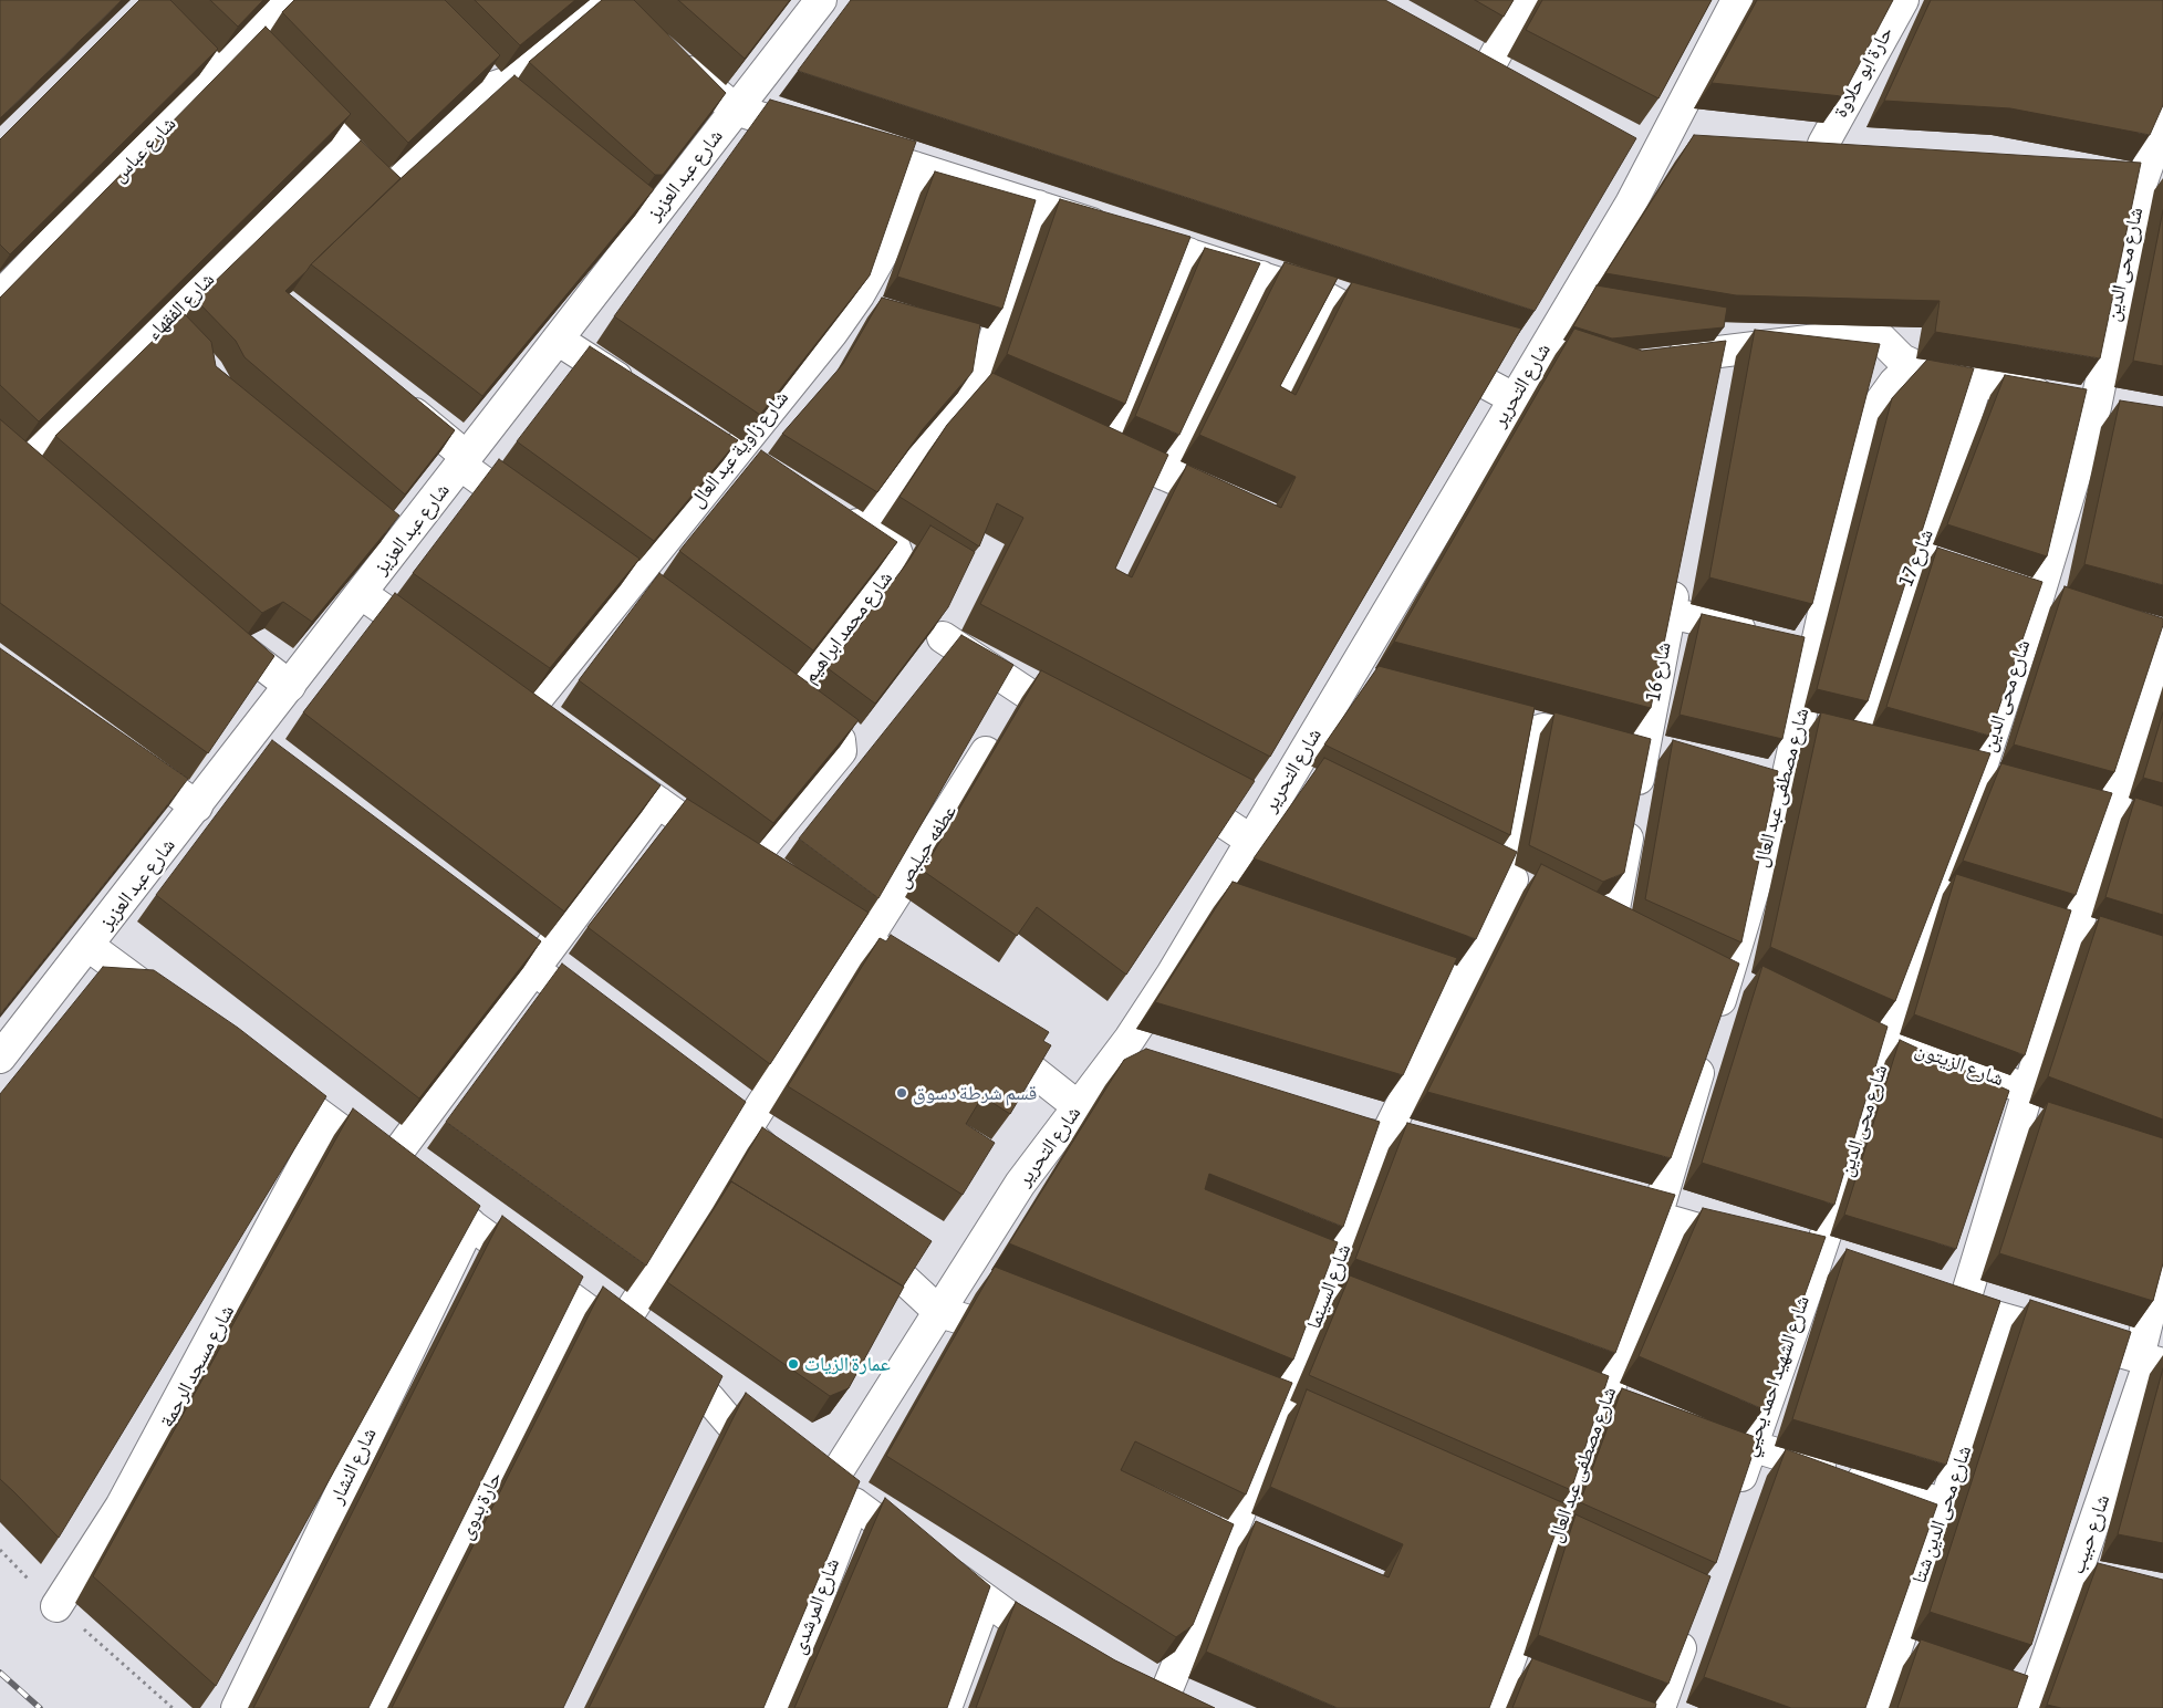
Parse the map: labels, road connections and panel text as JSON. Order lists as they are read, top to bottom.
{
  "streets": {
    "street": [
      "حارة ابو حلاوة",
      "شارع عباس",
      "شارع عبد العزيز",
      "شارع محى الدين",
      "شارع الفقهاء",
      "شارع التحرير",
      "شارع زاوية عبد العال",
      "شارع 17",
      "شارع محمد ابراهيم",
      "شارع 16",
      "شارع مصطفى عبد العال",
      "عطفه حيلبص",
      "شارع الزيتون",
      "شارع السينما",
      "شارع مسجد الرحمة",
      "شارع الشهيد احمد يحيي",
      "شارع النشار",
      "حارة بدوى",
      "شارع محى الدين شتا",
      "شارع حبيب",
      "شارع المرشدى"
    ]
  },
  "crossings": [
    ["شارع محى الدين", "شارع الزيتون"],
    ["شارع محى الدين", "شارع الشهيد احمد يحيي"],
    ["شارع 16", "شارع السينما"]
  ],
  "places": ["قسم شرطة دسوق", "عمارة الزيات"]
}
